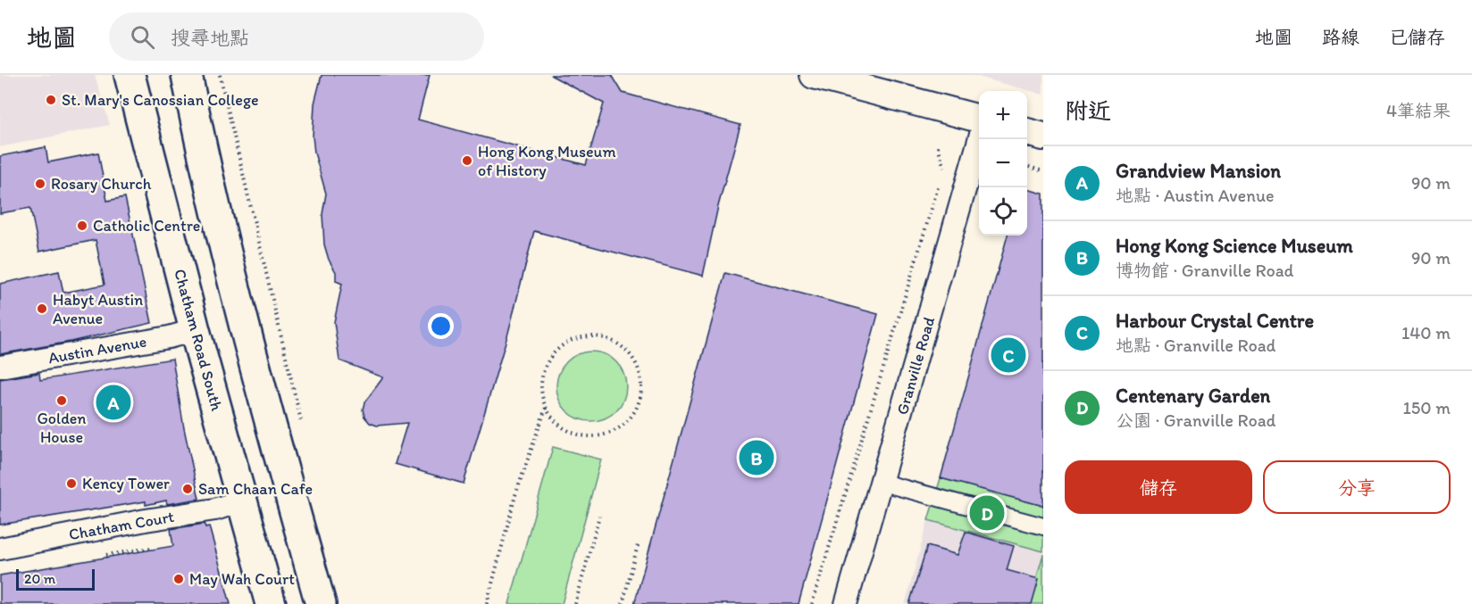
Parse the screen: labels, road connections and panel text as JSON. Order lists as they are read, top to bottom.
{
  "streets": {
    "main road": ["Chatham Road South"],
    "street": ["Austin Avenue", "Granville Road", "Chatham Court"]
  },
  "crossings": [
    ["Chatham Road South", "Austin Avenue"],
    ["Chatham Road South", "Chatham Court"]
  ],
  "places": [
    "St. Mary's Canossian College",
    "Hong Kong Museum of History",
    "Rosary Church",
    "Catholic Centre",
    "Habyt Austin Avenue",
    "Golden House",
    "Kency Tower",
    "Sam Chaan Cafe",
    "May Wah Court"
  ],
  "scale_bar": "20 m",
  "page": {
    "header": "地圖",
    "search": "搜尋地點",
    "nav": ["地圖", "路線", "已儲存"],
    "heading": ["附近", "4筆結果"],
    "map_buttons": ["+", "−"],
    "list": [
      {
        "mark": "A",
        "name": "Grandview Mansion",
        "note": "地點 · Austin Avenue",
        "value": "90 m"
      },
      {
        "mark": "B",
        "name": "Hong Kong Science Museum",
        "note": "博物館 · Granville Road",
        "value": "90 m"
      },
      {
        "mark": "C",
        "name": "Harbour Crystal Centre",
        "note": "地點 · Granville Road",
        "value": "140 m"
      },
      {
        "mark": "D",
        "name": "Centenary Garden",
        "note": "公園 · Granville Road",
        "value": "150 m"
      }
    ],
    "pins": [
      "C",
      "A",
      "B",
      "D"
    ],
    "buttons": ["儲存", "分享"],
    "scale": "20 m"
  }
}
